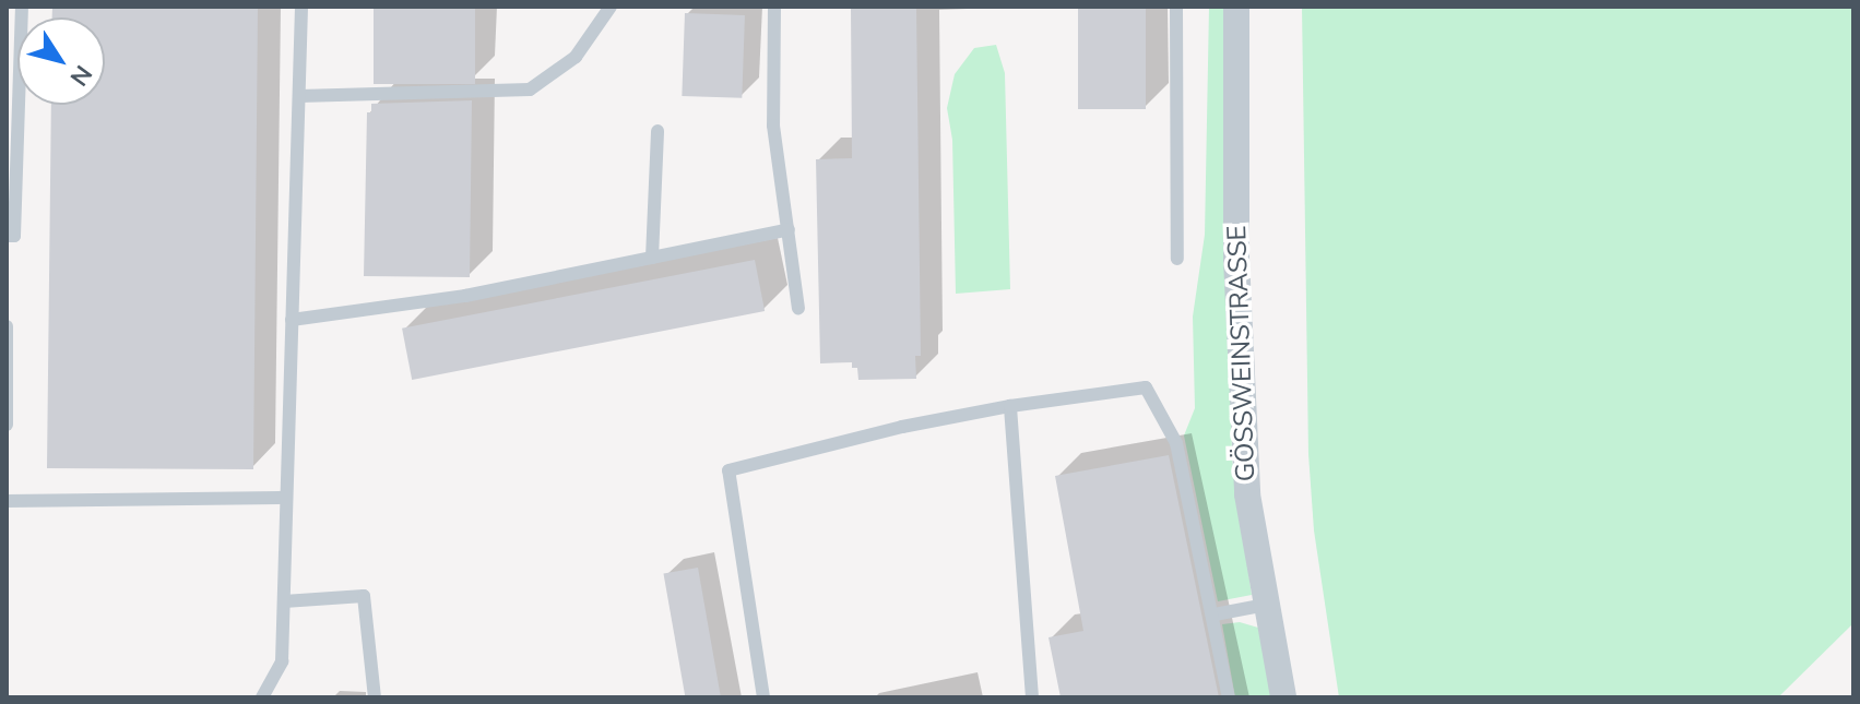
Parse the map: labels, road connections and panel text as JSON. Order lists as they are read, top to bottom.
{
  "streets": {
    "street": ["GÖSSWEINSTRASSE"]
  },
  "north": "bottom right"
}
